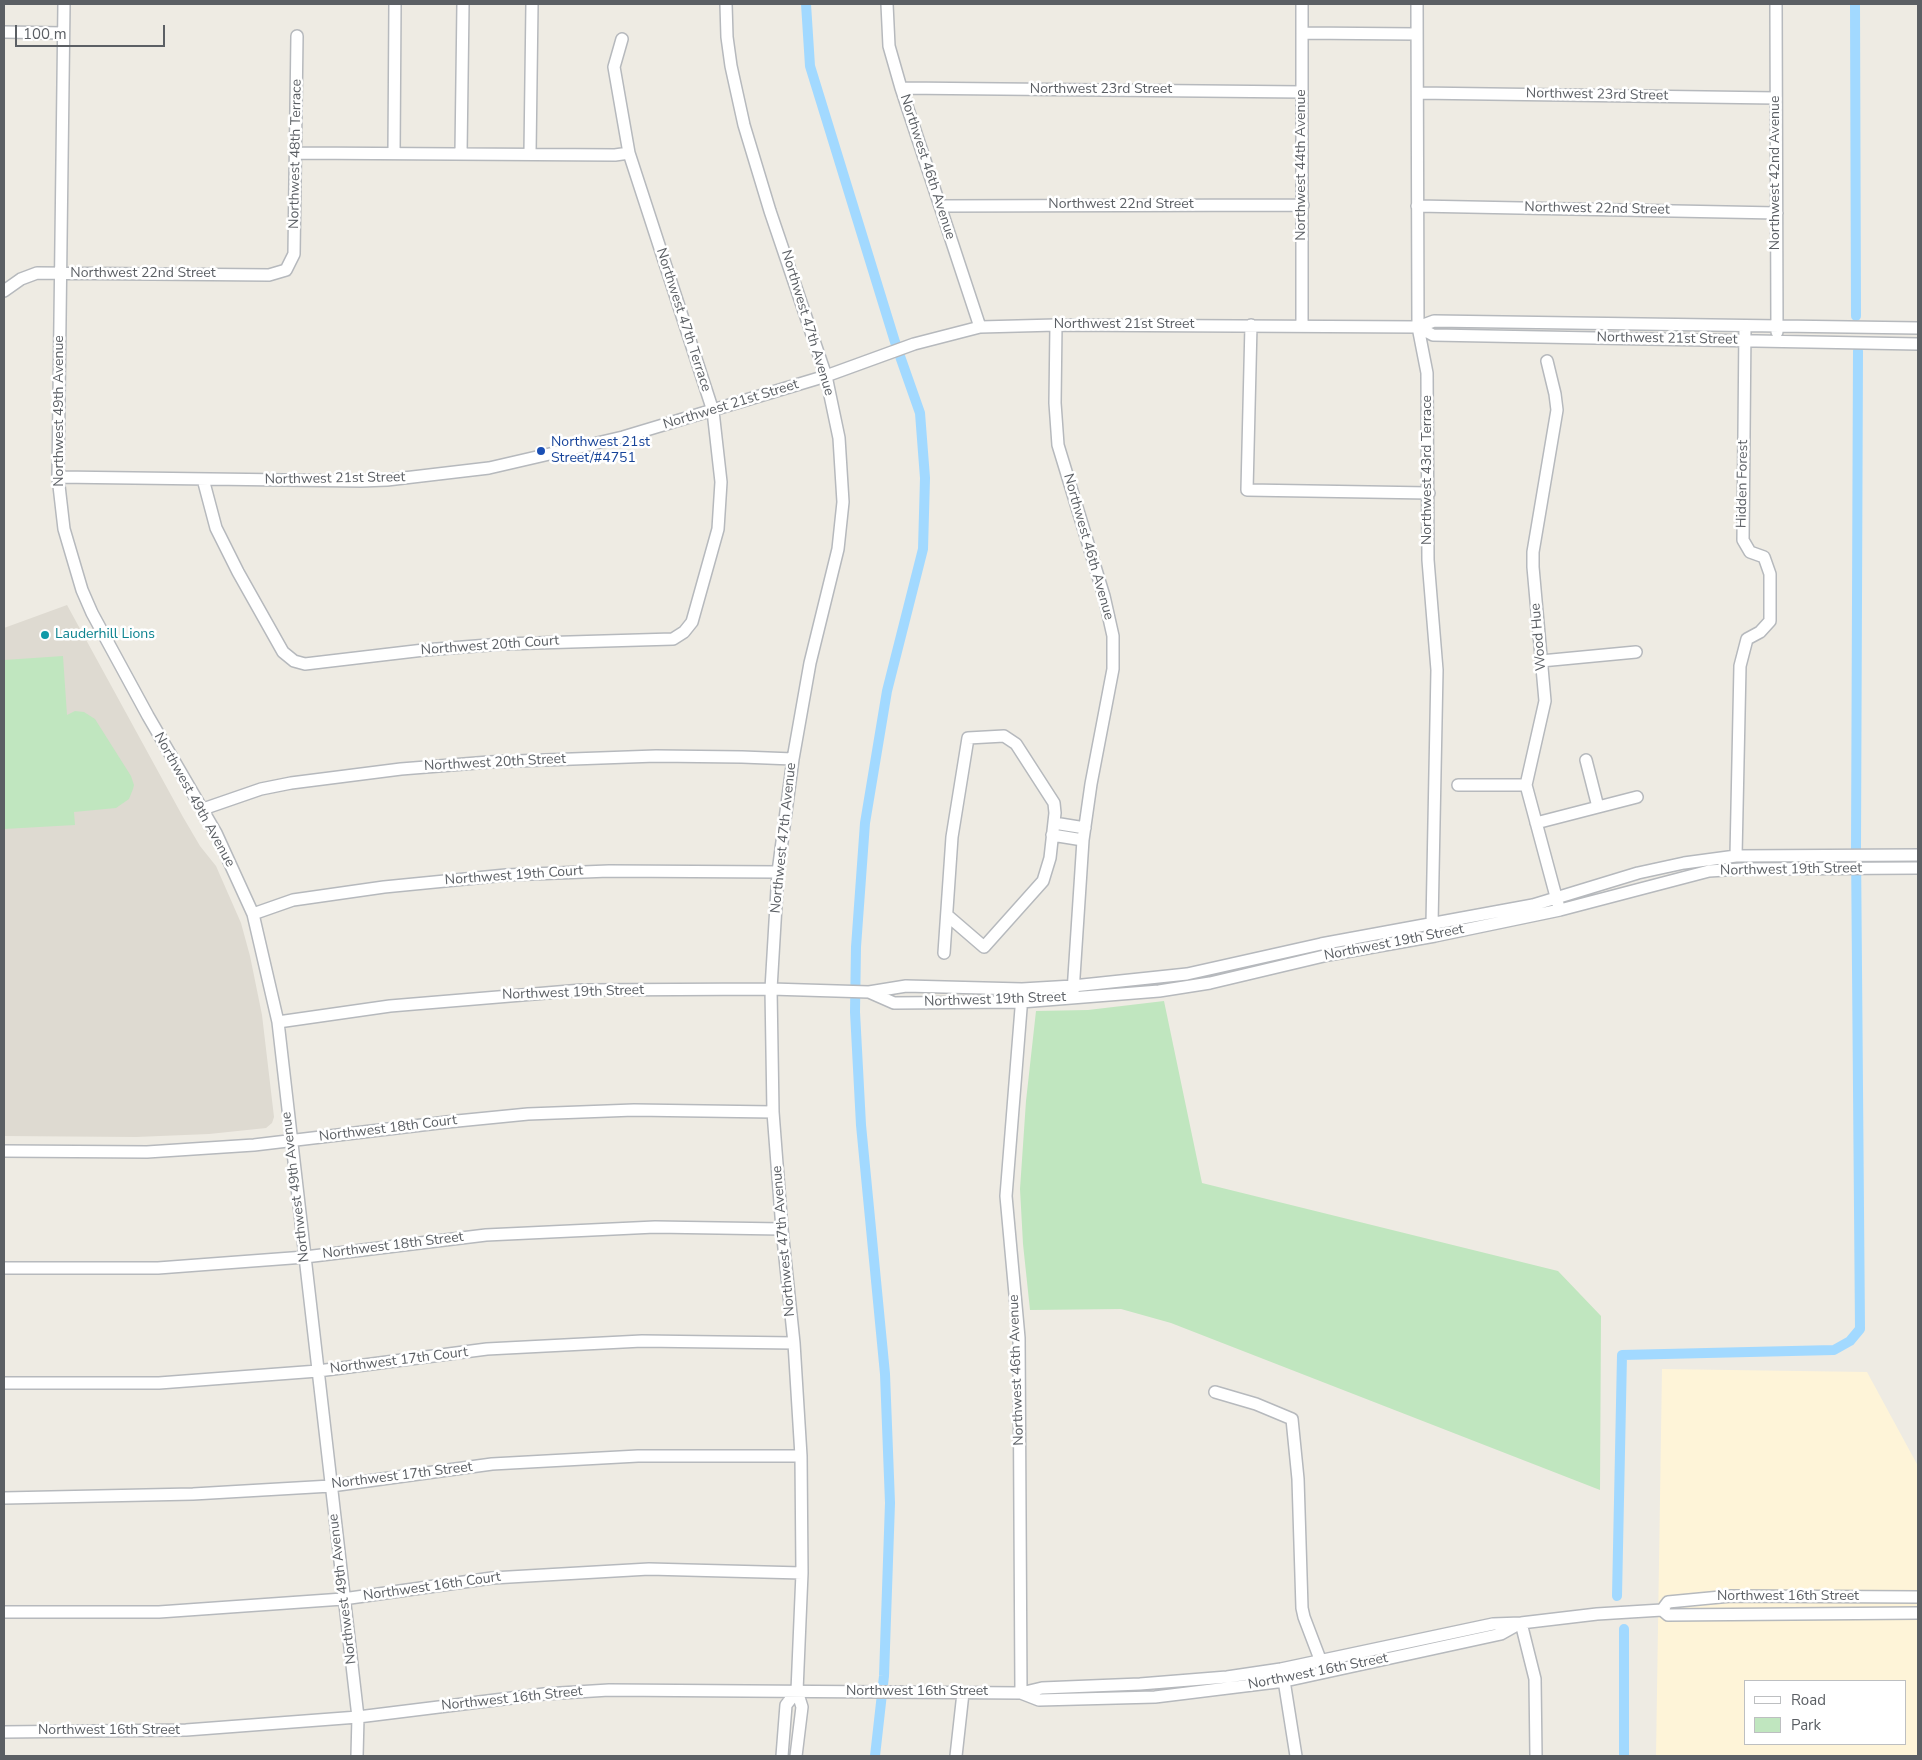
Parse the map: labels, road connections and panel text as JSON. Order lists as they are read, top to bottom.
{
  "streets": {
    "street": [
      "Northwest 23rd Street",
      "Northwest 48th Terrace",
      "Northwest 44th Avenue",
      "Northwest 46th Avenue",
      "Northwest 42nd Avenue",
      "Northwest 22nd Street",
      "Northwest 47th Terrace",
      "Northwest 47th Avenue",
      "Northwest 21st Street",
      "Northwest 49th Avenue",
      "Northwest 43rd Terrace",
      "Hidden Forest",
      "Wood Hue",
      "Northwest 20th Court",
      "Northwest 20th Street",
      "Northwest 19th Street",
      "Northwest 19th Court",
      "Northwest 18th Court",
      "Northwest 18th Street",
      "Northwest 17th Court",
      "Northwest 17th Street",
      "Northwest 16th Court",
      "Northwest 16th Street"
    ]
  },
  "crossings": [
    ["Northwest 23rd Street", "Northwest 44th Avenue"],
    ["Northwest 23rd Street", "Northwest 46th Avenue"],
    ["Northwest 23rd Street", "Northwest 42nd Avenue"],
    ["Northwest 23rd Street", "Northwest 43rd Terrace"],
    ["Northwest 48th Terrace", "Northwest 22nd Street"],
    ["Northwest 44th Avenue", "Northwest 22nd Street"],
    ["Northwest 44th Avenue", "Northwest 21st Street"],
    ["Northwest 46th Avenue", "Northwest 22nd Street"],
    ["Northwest 46th Avenue", "Northwest 21st Street"],
    ["Northwest 46th Avenue", "Northwest 19th Street"],
    ["Northwest 46th Avenue", "Northwest 16th Street"],
    ["Northwest 42nd Avenue", "Northwest 22nd Street"],
    ["Northwest 42nd Avenue", "Northwest 21st Street"],
    ["Northwest 22nd Street", "Northwest 49th Avenue"],
    ["Northwest 22nd Street", "Northwest 43rd Terrace"],
    ["Northwest 47th Terrace", "Northwest 21st Street"],
    ["Northwest 47th Terrace", "Northwest 20th Court"],
    ["Northwest 47th Avenue", "Northwest 21st Street"],
    ["Northwest 47th Avenue", "Northwest 20th Street"],
    ["Northwest 47th Avenue", "Northwest 19th Street"],
    ["Northwest 47th Avenue", "Northwest 19th Court"],
    ["Northwest 47th Avenue", "Northwest 18th Court"],
    ["Northwest 47th Avenue", "Northwest 18th Street"],
    ["Northwest 47th Avenue", "Northwest 17th Court"],
    ["Northwest 47th Avenue", "Northwest 17th Street"],
    ["Northwest 47th Avenue", "Northwest 16th Court"],
    ["Northwest 47th Avenue", "Northwest 16th Street"],
    ["Northwest 21st Street", "Northwest 49th Avenue"],
    ["Northwest 21st Street", "Northwest 43rd Terrace"],
    ["Northwest 21st Street", "Hidden Forest"],
    ["Northwest 21st Street", "Northwest 20th Court"],
    ["Northwest 49th Avenue", "Northwest 20th Street"],
    ["Northwest 49th Avenue", "Northwest 19th Street"],
    ["Northwest 49th Avenue", "Northwest 19th Court"],
    ["Northwest 49th Avenue", "Northwest 18th Court"],
    ["Northwest 49th Avenue", "Northwest 18th Street"],
    ["Northwest 49th Avenue", "Northwest 17th Court"],
    ["Northwest 49th Avenue", "Northwest 17th Street"],
    ["Northwest 49th Avenue", "Northwest 16th Court"],
    ["Northwest 49th Avenue", "Northwest 16th Street"],
    ["Northwest 43rd Terrace", "Northwest 19th Street"],
    ["Hidden Forest", "Northwest 19th Street"],
    ["Wood Hue", "Northwest 19th Street"]
  ],
  "places": ["Northwest 21st Street/#4751", "Lauderhill Lions"],
  "legend": ["Road", "Park"],
  "scale_bar": "100 m"
}
